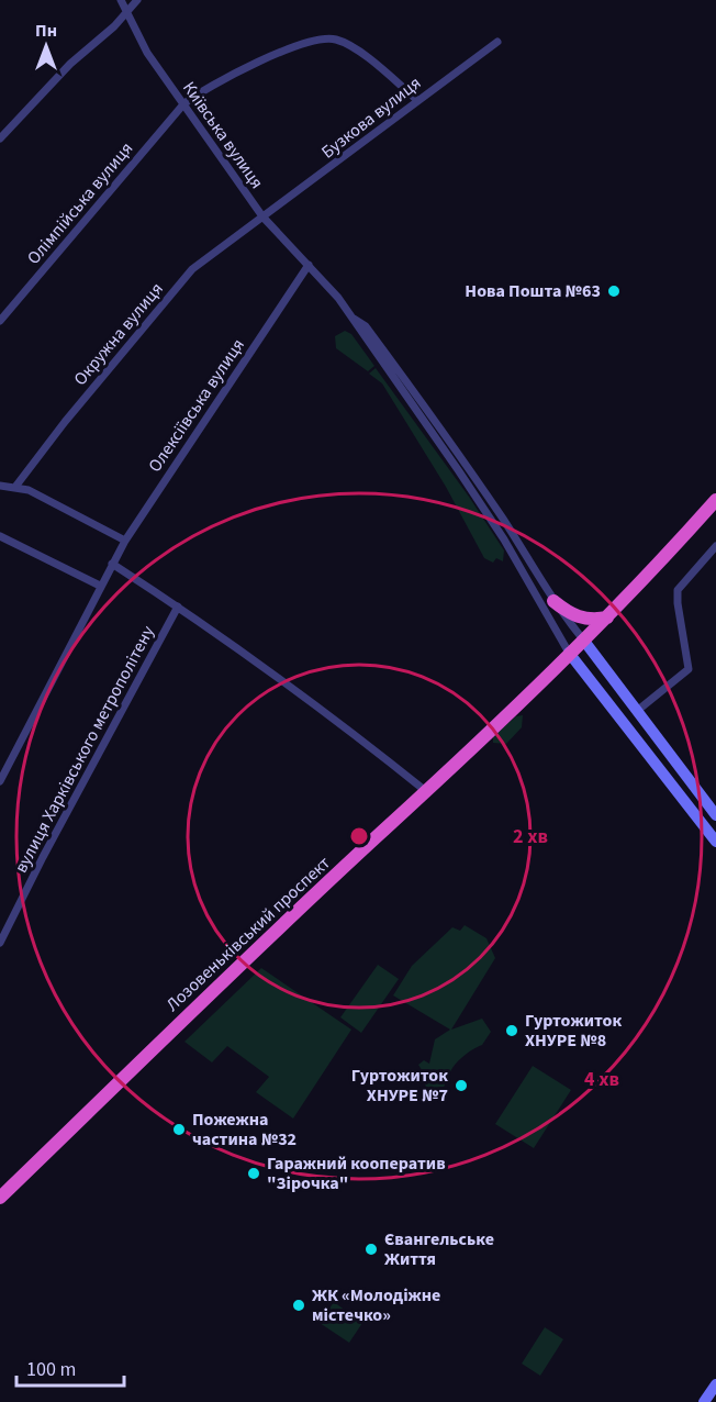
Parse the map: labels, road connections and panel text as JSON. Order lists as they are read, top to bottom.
{
  "streets": {
    "highway": ["Лозовеньківський проспект"],
    "street": [
      "Бузкова вулиця",
      "Київська вулиця",
      "Олімпійська вулиця",
      "Окружна вулиця",
      "Олексіївська вулиця",
      "вулиця Харківського метрополітену"
    ]
  },
  "crossings": [
    ["Бузкова вулиця", "Київська вулиця"],
    ["Бузкова вулиця", "Олімпійська вулиця"],
    ["Бузкова вулиця", "Окружна вулиця"],
    ["Київська вулиця", "Олімпійська вулиця"],
    ["Київська вулиця", "Окружна вулиця"],
    ["Київська вулиця", "Олексіївська вулиця"]
  ],
  "places": [
    "Нова Пошта №63",
    "Гуртожиток ХНУРЕ №8",
    "Гуртожиток ХНУРЕ №7",
    "Пожежна частина №32",
    "Гаражний кооператив \"Зірочка\"",
    "Євангельське Життя",
    "ЖК «Молодіжне містечко»"
  ],
  "scale_bar": "100 m",
  "north": "top",
  "rings": ["2 хв", "4 хв"]
}
